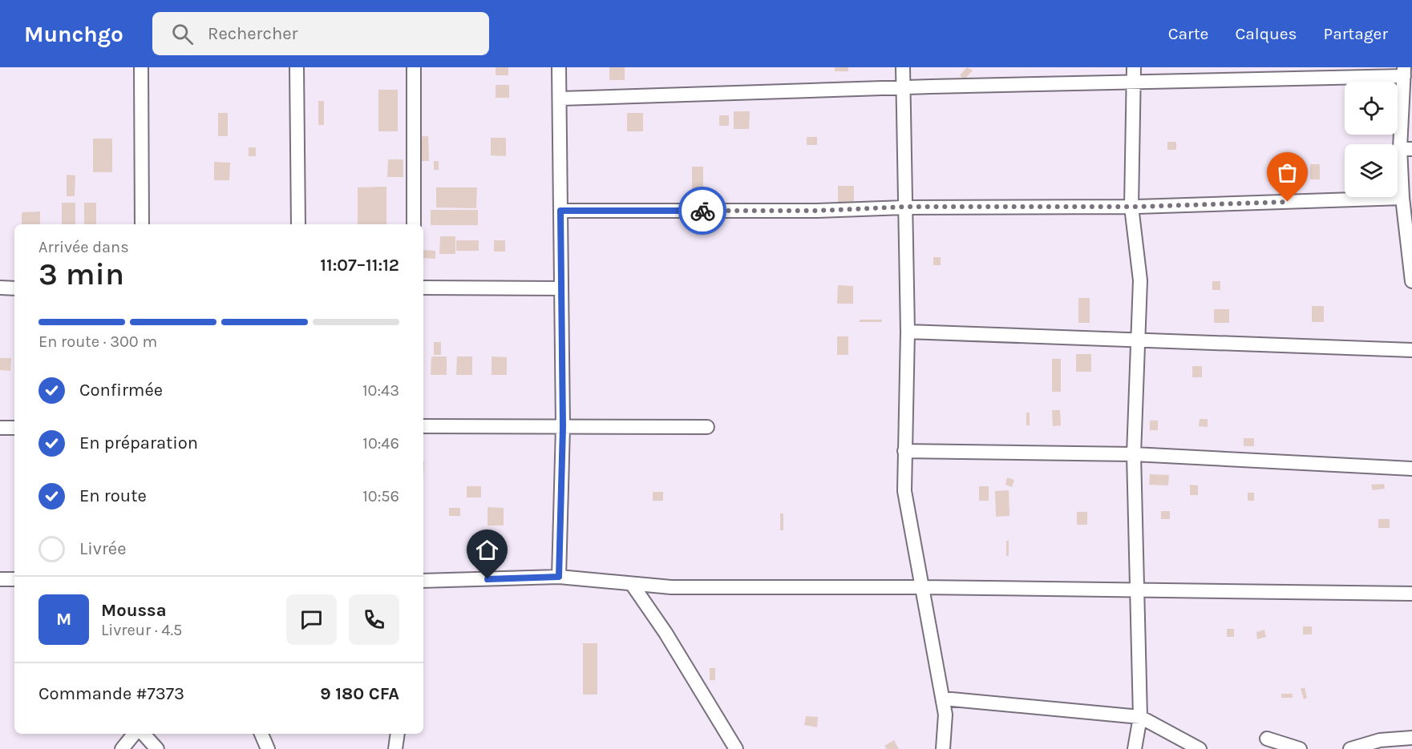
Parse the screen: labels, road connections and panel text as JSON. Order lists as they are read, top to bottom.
{
  "page": {
    "header": "Munchgo",
    "search": "Rechercher",
    "nav": ["Carte", "Calques", "Partager"],
    "heading": ["3 min", "Arrivée dans", "11:07–11:12"],
    "panel": [
      "Moussa",
      "Livreur · 4.5",
      "Commande #7373",
      "9 180 CFA"
    ],
    "bar": "En route · 300 m",
    "list": [
      ["Confirmée", "10:43"],
      ["En préparation", "10:46"],
      ["En route", "10:56"],
      "Livrée"
    ],
    "round": "M"
  }
}
